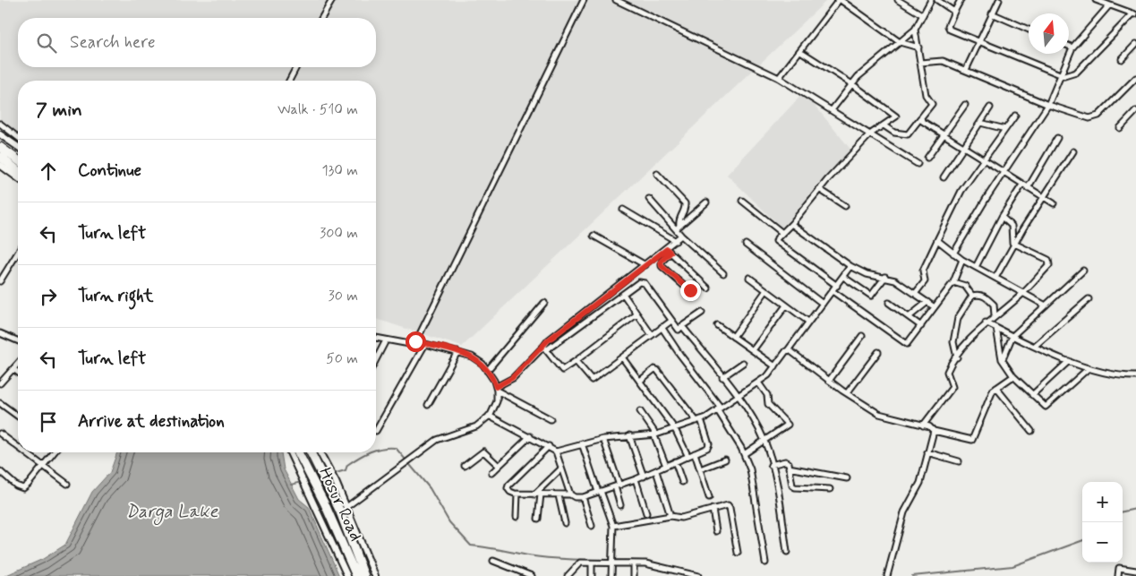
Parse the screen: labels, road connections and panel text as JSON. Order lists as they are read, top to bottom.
{
  "streets": {
    "highway": ["Hosur Road"]
  },
  "water": ["Darga Lake"],
  "north": "top",
  "page": {
    "search": "Search here",
    "heading": ["7 min", "Walk · 510 m"],
    "list": [
      ["Continue", "130 m"],
      ["Turn left", "300 m"],
      ["Turn right", "30 m"],
      ["Turn left", "50 m"],
      "Arrive at destination"
    ],
    "map_buttons": ["+", "−"]
  }
}
